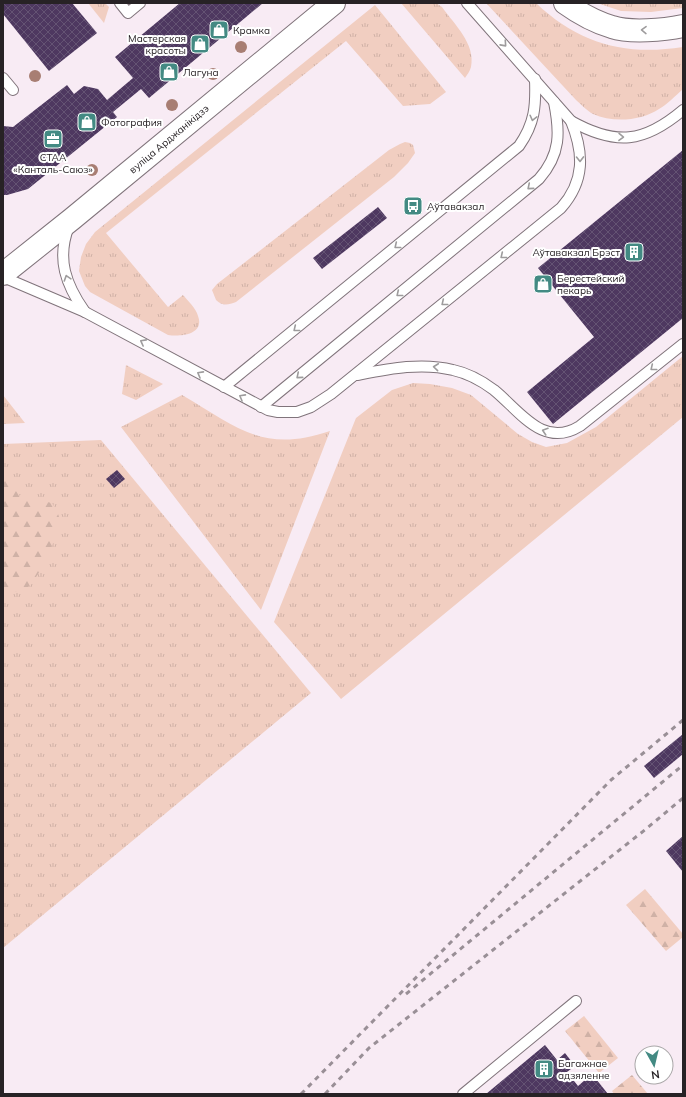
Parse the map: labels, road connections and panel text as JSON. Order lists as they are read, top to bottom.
{
  "streets": {
    "main road": ["вуліца Арджанікідзэ"]
  },
  "places": {
    "shop": [
      "Крамка",
      "Мастерская красоты",
      "Лагуна",
      "Фотография",
      "Берестейский пекарь"
    ],
    "office": ["СТАА «Канталь-Саюз»"],
    "bus stop": ["Аўтавакзал"],
    "building": ["Аўтавакзал Брэст", "Багажнае адзяленне"]
  },
  "north": "bottom"
}
